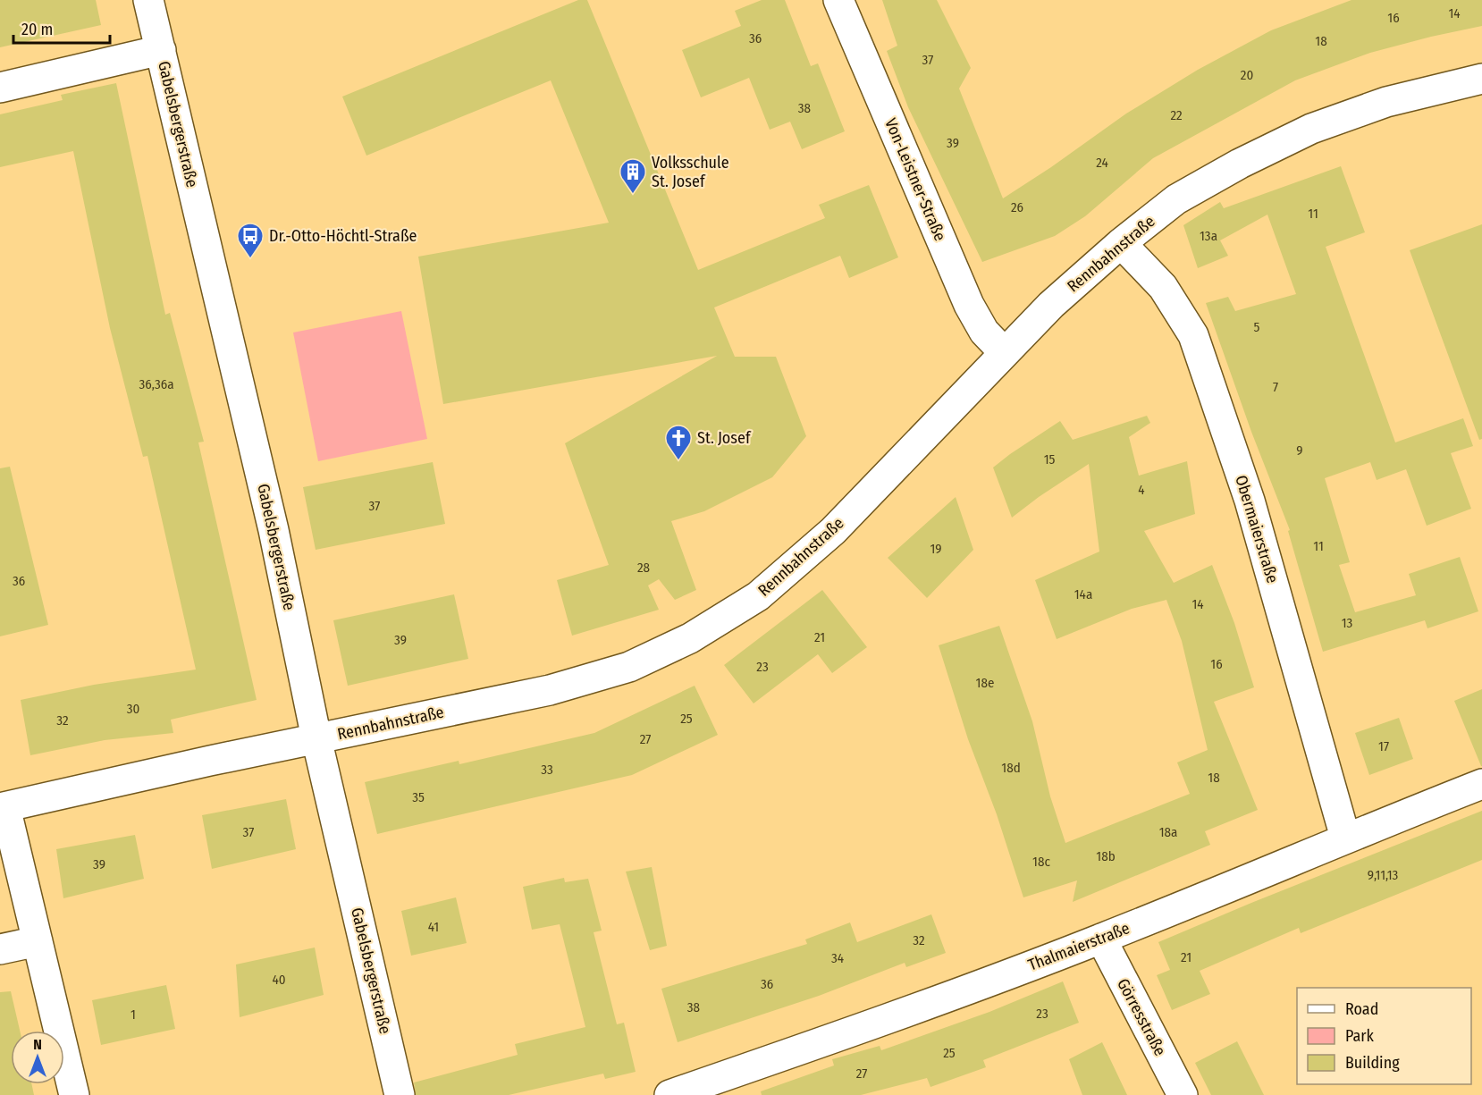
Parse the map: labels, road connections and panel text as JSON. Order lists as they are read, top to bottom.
{
  "streets": {
    "street": [
      "Gabelsbergerstraße",
      "Von-Leistner-Straße",
      "Rennbahnstraße",
      "Obermaierstraße",
      "Thalmaierstraße",
      "Görresstraße"
    ]
  },
  "crossings": [
    ["Gabelsbergerstraße", "Rennbahnstraße"],
    ["Von-Leistner-Straße", "Rennbahnstraße"],
    ["Rennbahnstraße", "Obermaierstraße"],
    ["Obermaierstraße", "Thalmaierstraße"],
    ["Thalmaierstraße", "Görresstraße"]
  ],
  "places": {
    "building": ["Volksschule St. Josef"],
    "bus stop": ["Dr.-Otto-Höchtl-Straße"],
    "church": ["St. Josef"]
  },
  "house_numbers": [
    "14",
    "16",
    "36",
    "18",
    "37",
    "20",
    "38",
    "22",
    "39",
    "24",
    "26",
    "11",
    "13a",
    "5",
    "36,36a",
    "7",
    "9",
    "15",
    "4",
    "37",
    "11",
    "19",
    "28",
    "36",
    "14a",
    "14",
    "13",
    "21",
    "39",
    "16",
    "23",
    "18e",
    "30",
    "25",
    "32",
    "27",
    "17",
    "18d",
    "33",
    "18",
    "35",
    "37",
    "18a",
    "18b",
    "18c",
    "39",
    "9,11,13",
    "41",
    "32",
    "21",
    "34",
    "40",
    "36",
    "38",
    "23",
    "1",
    "25",
    "27"
  ],
  "legend": ["Road", "Park", "Building"],
  "scale_bar": "20 m",
  "north": "top"
}
